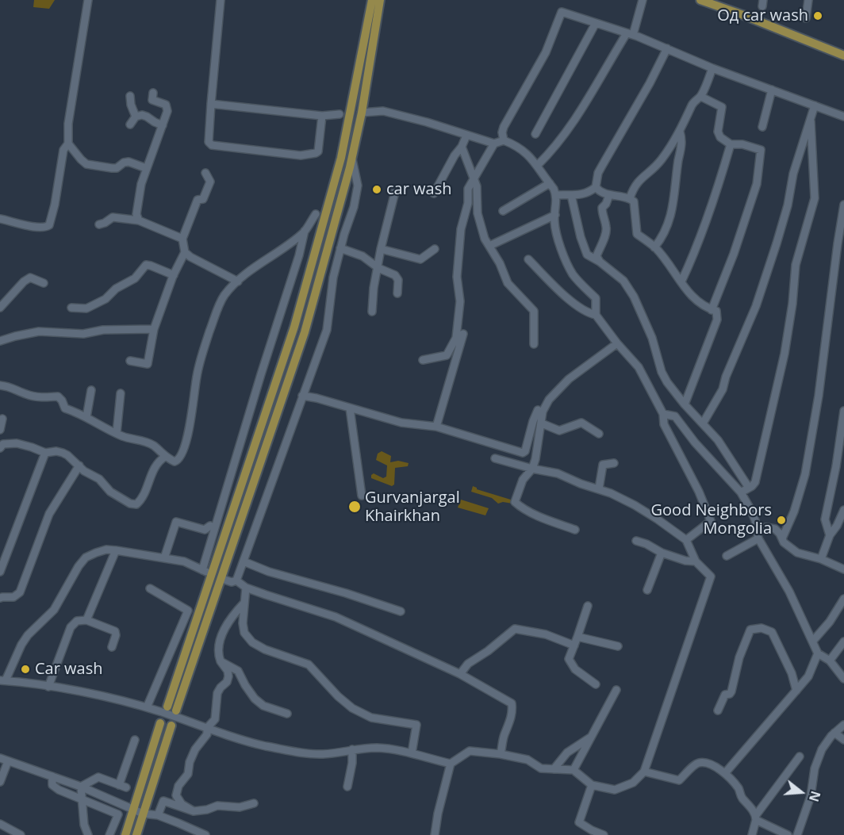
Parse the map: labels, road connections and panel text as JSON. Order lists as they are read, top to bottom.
{
  "places": [
    "Од car wash",
    "car wash",
    "Gurvanjargal Khairkhan",
    "Good Neighbors Mongolia",
    "Car wash"
  ],
  "north": "right"
}
